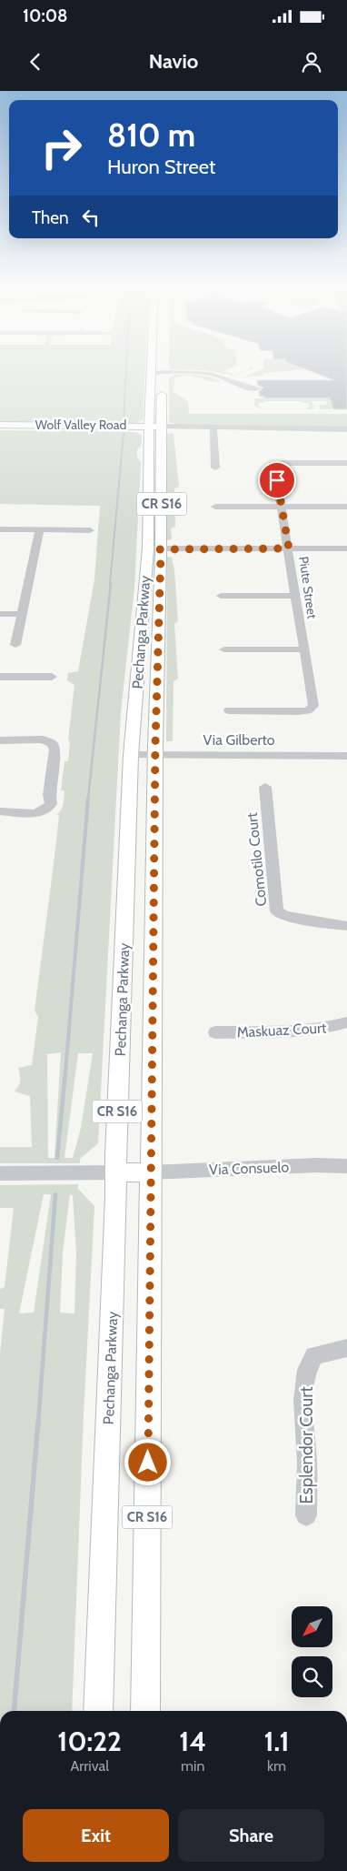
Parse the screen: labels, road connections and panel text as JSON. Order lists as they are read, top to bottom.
{
  "streets": {
    "main road": ["Wolf Valley Road", "CR S16", "Pechanga Parkway"],
    "street": [
      "Piute Street",
      "Via Gilberto",
      "Comotilo Court",
      "Maskuaz Court",
      "Via Consuelo",
      "Esplendor Court"
    ]
  },
  "crossings": [
    ["Wolf Valley Road", "Pechanga Parkway"],
    ["Pechanga Parkway", "Via Gilberto"],
    ["Pechanga Parkway", "Via Consuelo"]
  ],
  "north": "bottom left",
  "page": {
    "status": "10:08",
    "header": "Navio",
    "turn": ["810 m", "Huron Street"],
    "then": "Then",
    "eta": [
      "10:22",
      "Arrival",
      "14",
      "min",
      "1.1",
      "km"
    ],
    "buttons": ["Exit", "Share"]
  }
}
